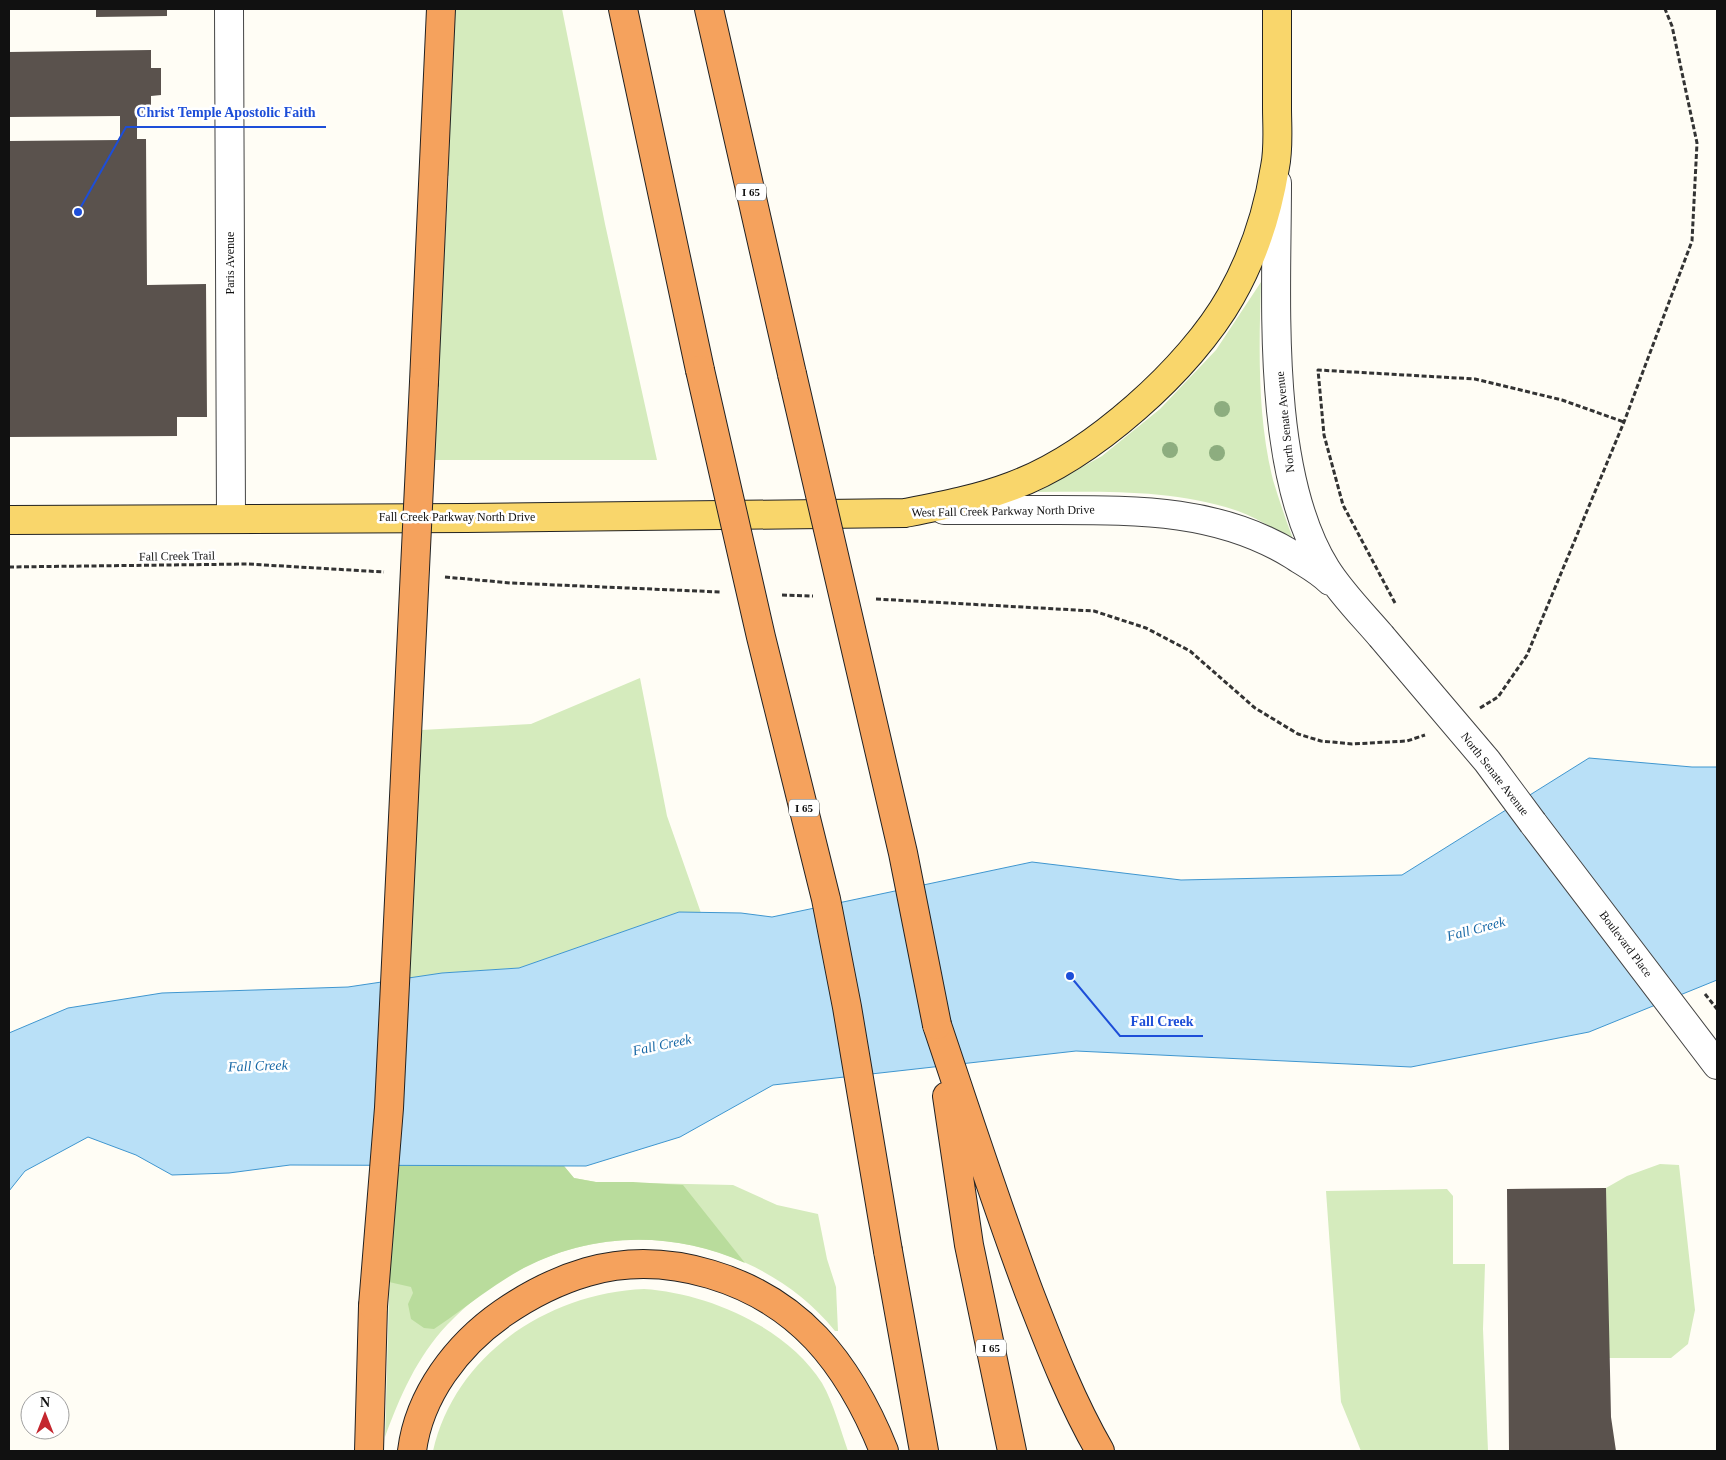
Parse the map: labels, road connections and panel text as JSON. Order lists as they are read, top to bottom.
{
  "streets": {
    "highway": ["I 65"],
    "main road": ["West Fall Creek Parkway North Drive", "Fall Creek Parkway North Drive"],
    "street": ["Paris Avenue", "North Senate Avenue", "Boulevard Place"],
    "path": ["Fall Creek Trail"]
  },
  "crossings": [
    ["Paris Avenue", "Fall Creek Parkway North Drive"],
    ["North Senate Avenue", "West Fall Creek Parkway North Drive"],
    ["North Senate Avenue", "Boulevard Place"],
    ["West Fall Creek Parkway North Drive", "Fall Creek Parkway North Drive"]
  ],
  "water": ["Fall Creek"],
  "places": ["Christ Temple Apostolic Faith", "Fall Creek"],
  "north": "top"
}
